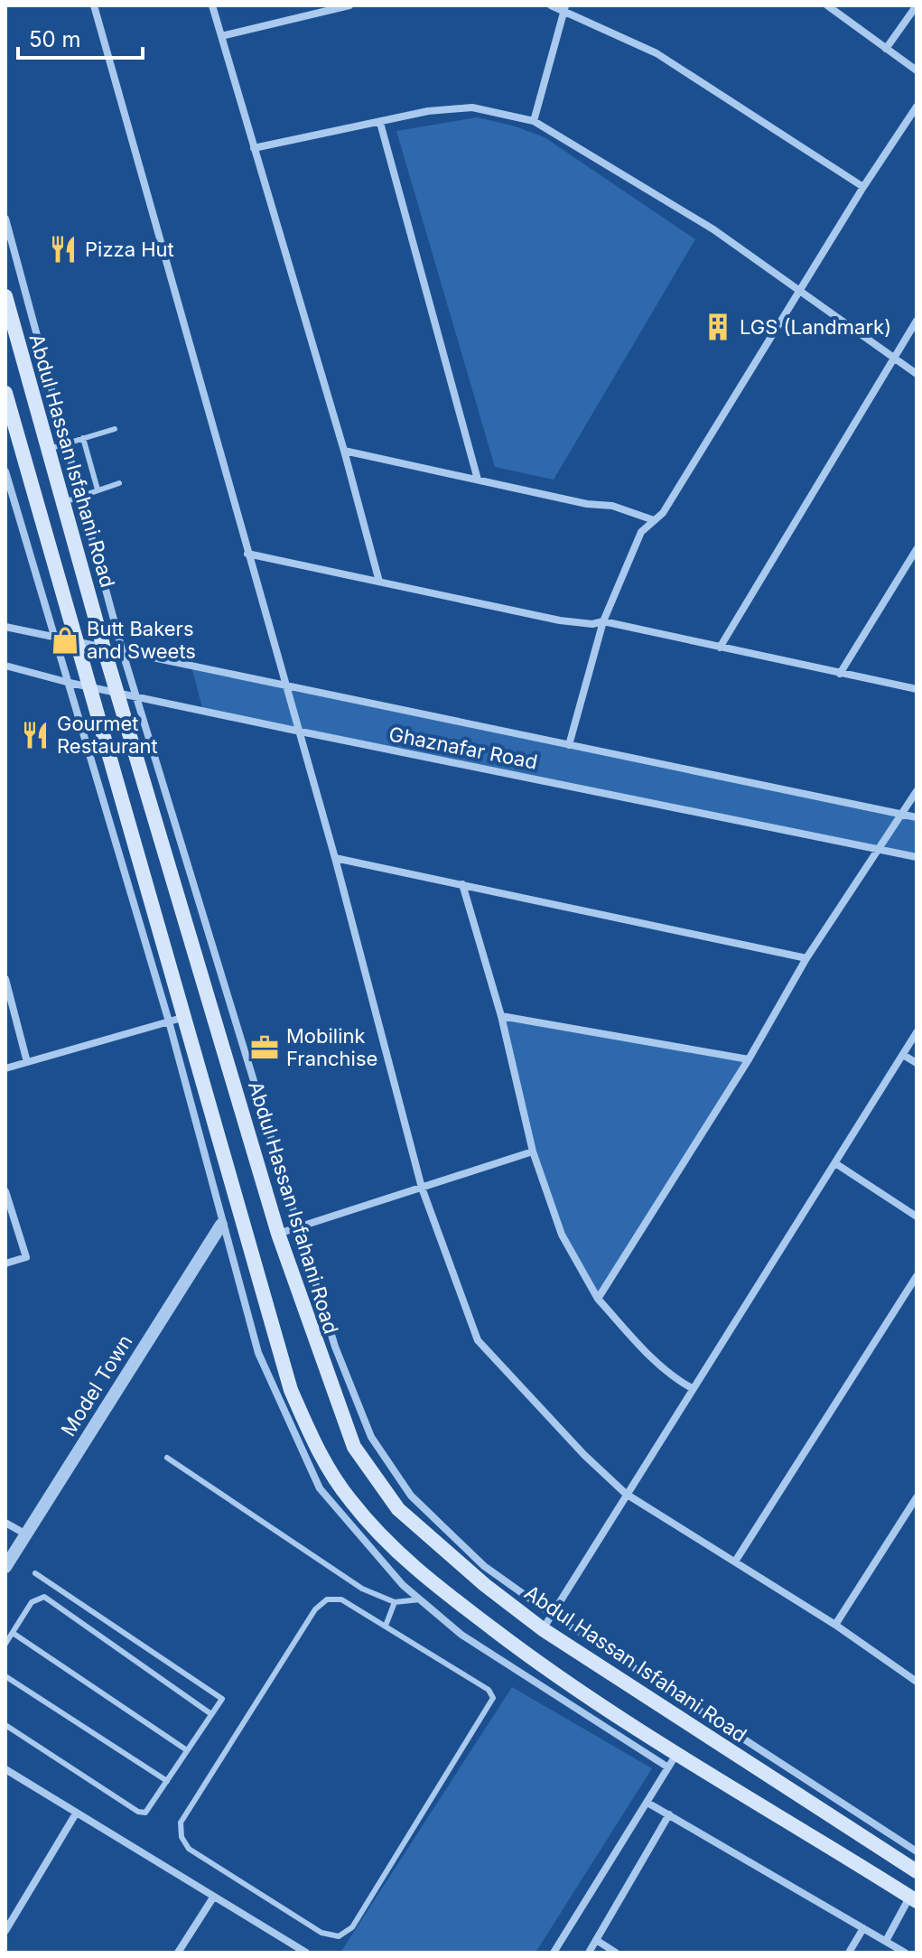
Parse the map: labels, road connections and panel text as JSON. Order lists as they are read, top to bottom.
{
  "streets": {
    "main road": ["Abdul Hassan Isfahani Road"],
    "street": ["Ghaznafar Road", "Model Town"]
  },
  "crossings": [
    ["Abdul Hassan Isfahani Road", "Ghaznafar Road"]
  ],
  "places": {
    "restaurant": ["Pizza Hut", "Gourmet Restaurant"],
    "building": ["LGS (Landmark)"],
    "shop": ["Butt Bakers and Sweets"],
    "office": ["Mobilink Franchise"]
  },
  "scale_bar": "50 m"
}
